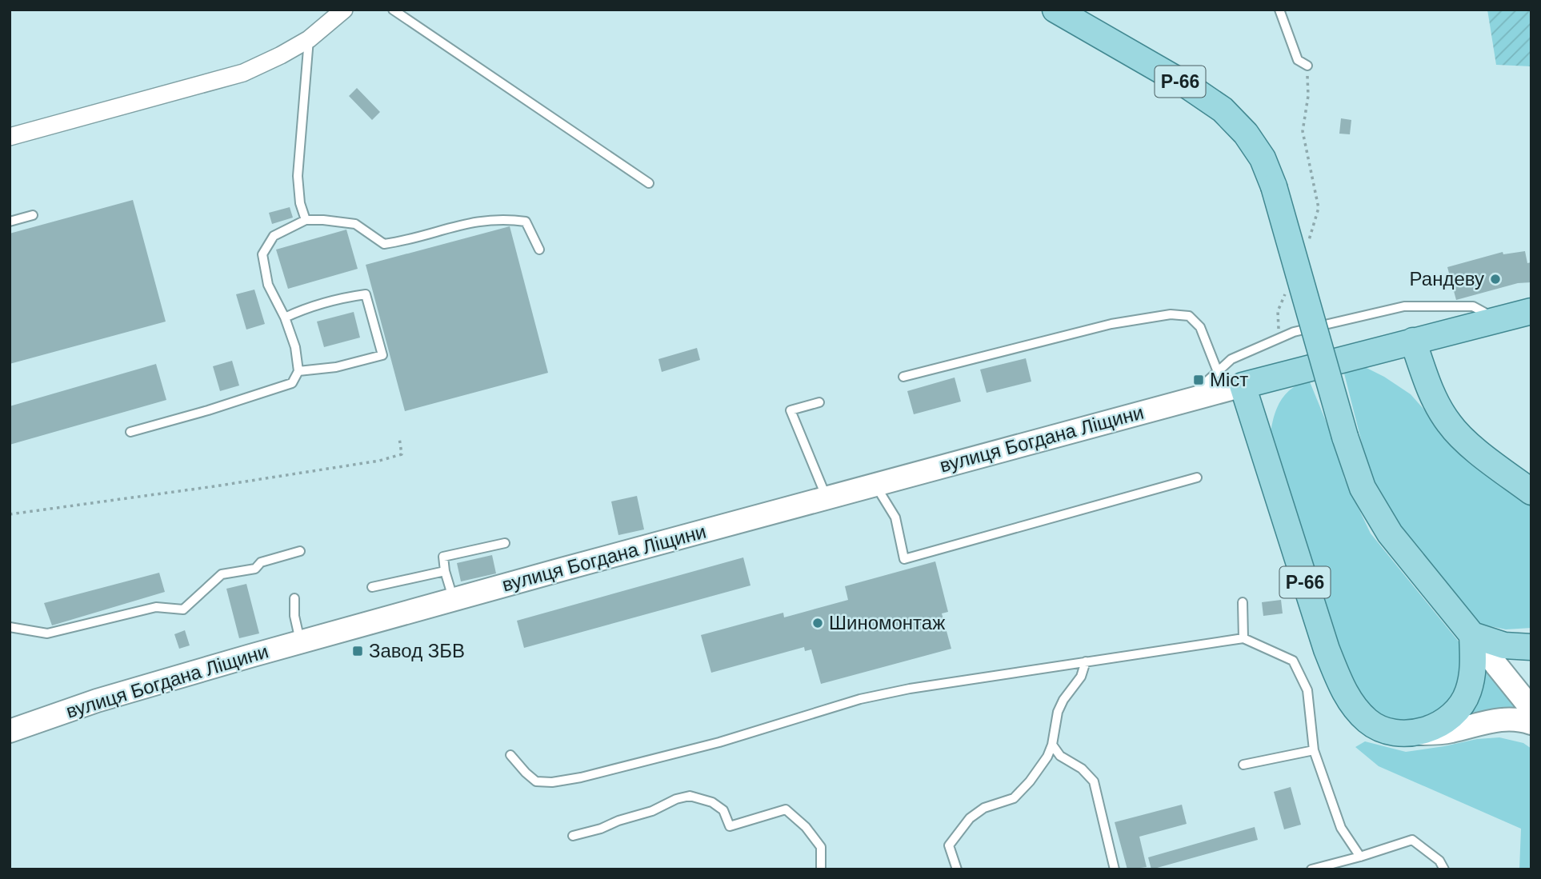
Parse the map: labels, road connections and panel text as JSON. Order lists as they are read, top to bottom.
{
  "streets": {
    "main road": ["Р-66", "вулиця Богдана Ліщини"]
  },
  "crossings": [
    ["Р-66", "вулиця Богдана Ліщини"]
  ],
  "places": {
    "other": ["Рандеву", "Шиномонтаж"],
    "transit": ["Міст", "Завод ЗБВ"]
  }
}
